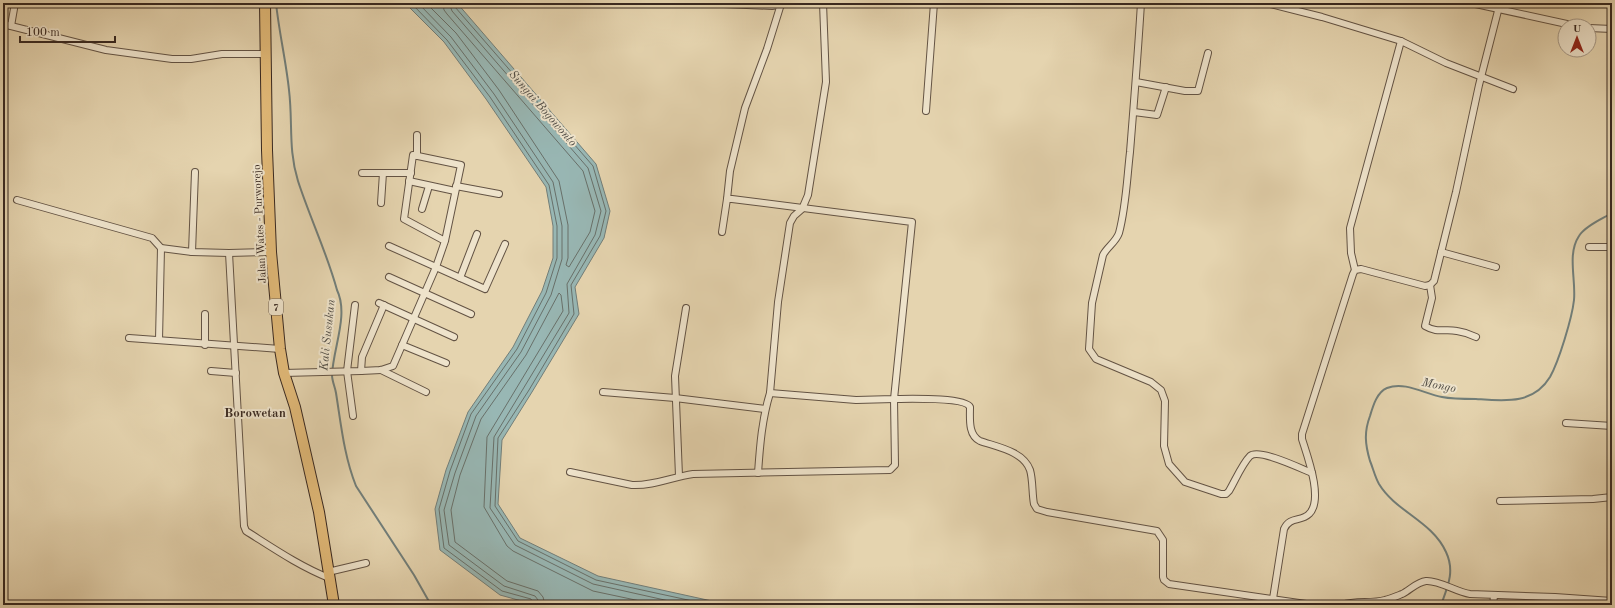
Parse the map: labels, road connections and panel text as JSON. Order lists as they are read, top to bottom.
{
  "streets": {
    "highway": ["Jalan Wates - Purworejo", "7"]
  },
  "districts": ["Borowetan"],
  "water": ["Sungai Bogowonto", "Kali Susukan", "Mongo"],
  "scale_bar": "100 m",
  "north": "top"
}
